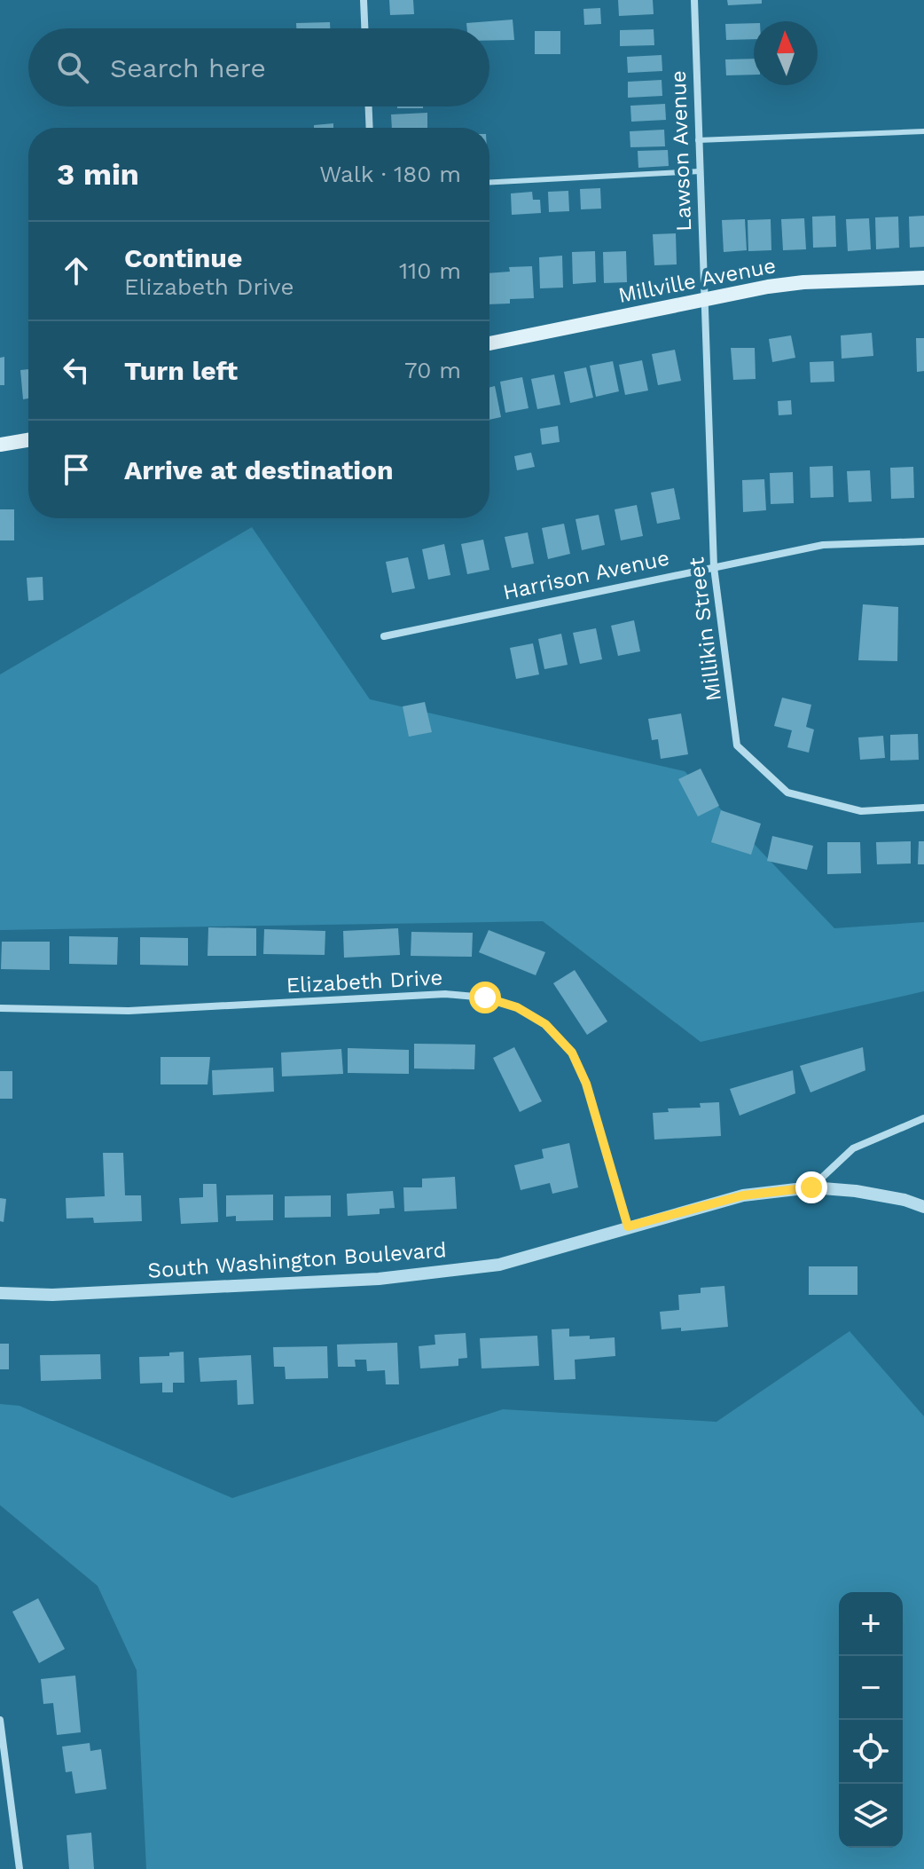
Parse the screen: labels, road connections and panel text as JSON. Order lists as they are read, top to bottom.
{
  "streets": {
    "main road": ["Millville Avenue"],
    "street": [
      "Lawson Avenue",
      "Harrison Avenue",
      "Millikin Street",
      "Elizabeth Drive",
      "South Washington Boulevard"
    ]
  },
  "crossings": [
    ["Lawson Avenue", "Millville Avenue"],
    ["Lawson Avenue", "Millikin Street"],
    ["Millville Avenue", "Millikin Street"],
    ["Harrison Avenue", "Millikin Street"],
    ["Elizabeth Drive", "South Washington Boulevard"]
  ],
  "north": "top",
  "page": {
    "search": "Search here",
    "heading": ["3 min", "Walk · 180 m"],
    "list": [
      ["Continue", "Elizabeth Drive", "110 m"],
      ["Turn left", "70 m"],
      "Arrive at destination"
    ],
    "map_buttons": ["+", "−"]
  }
}
